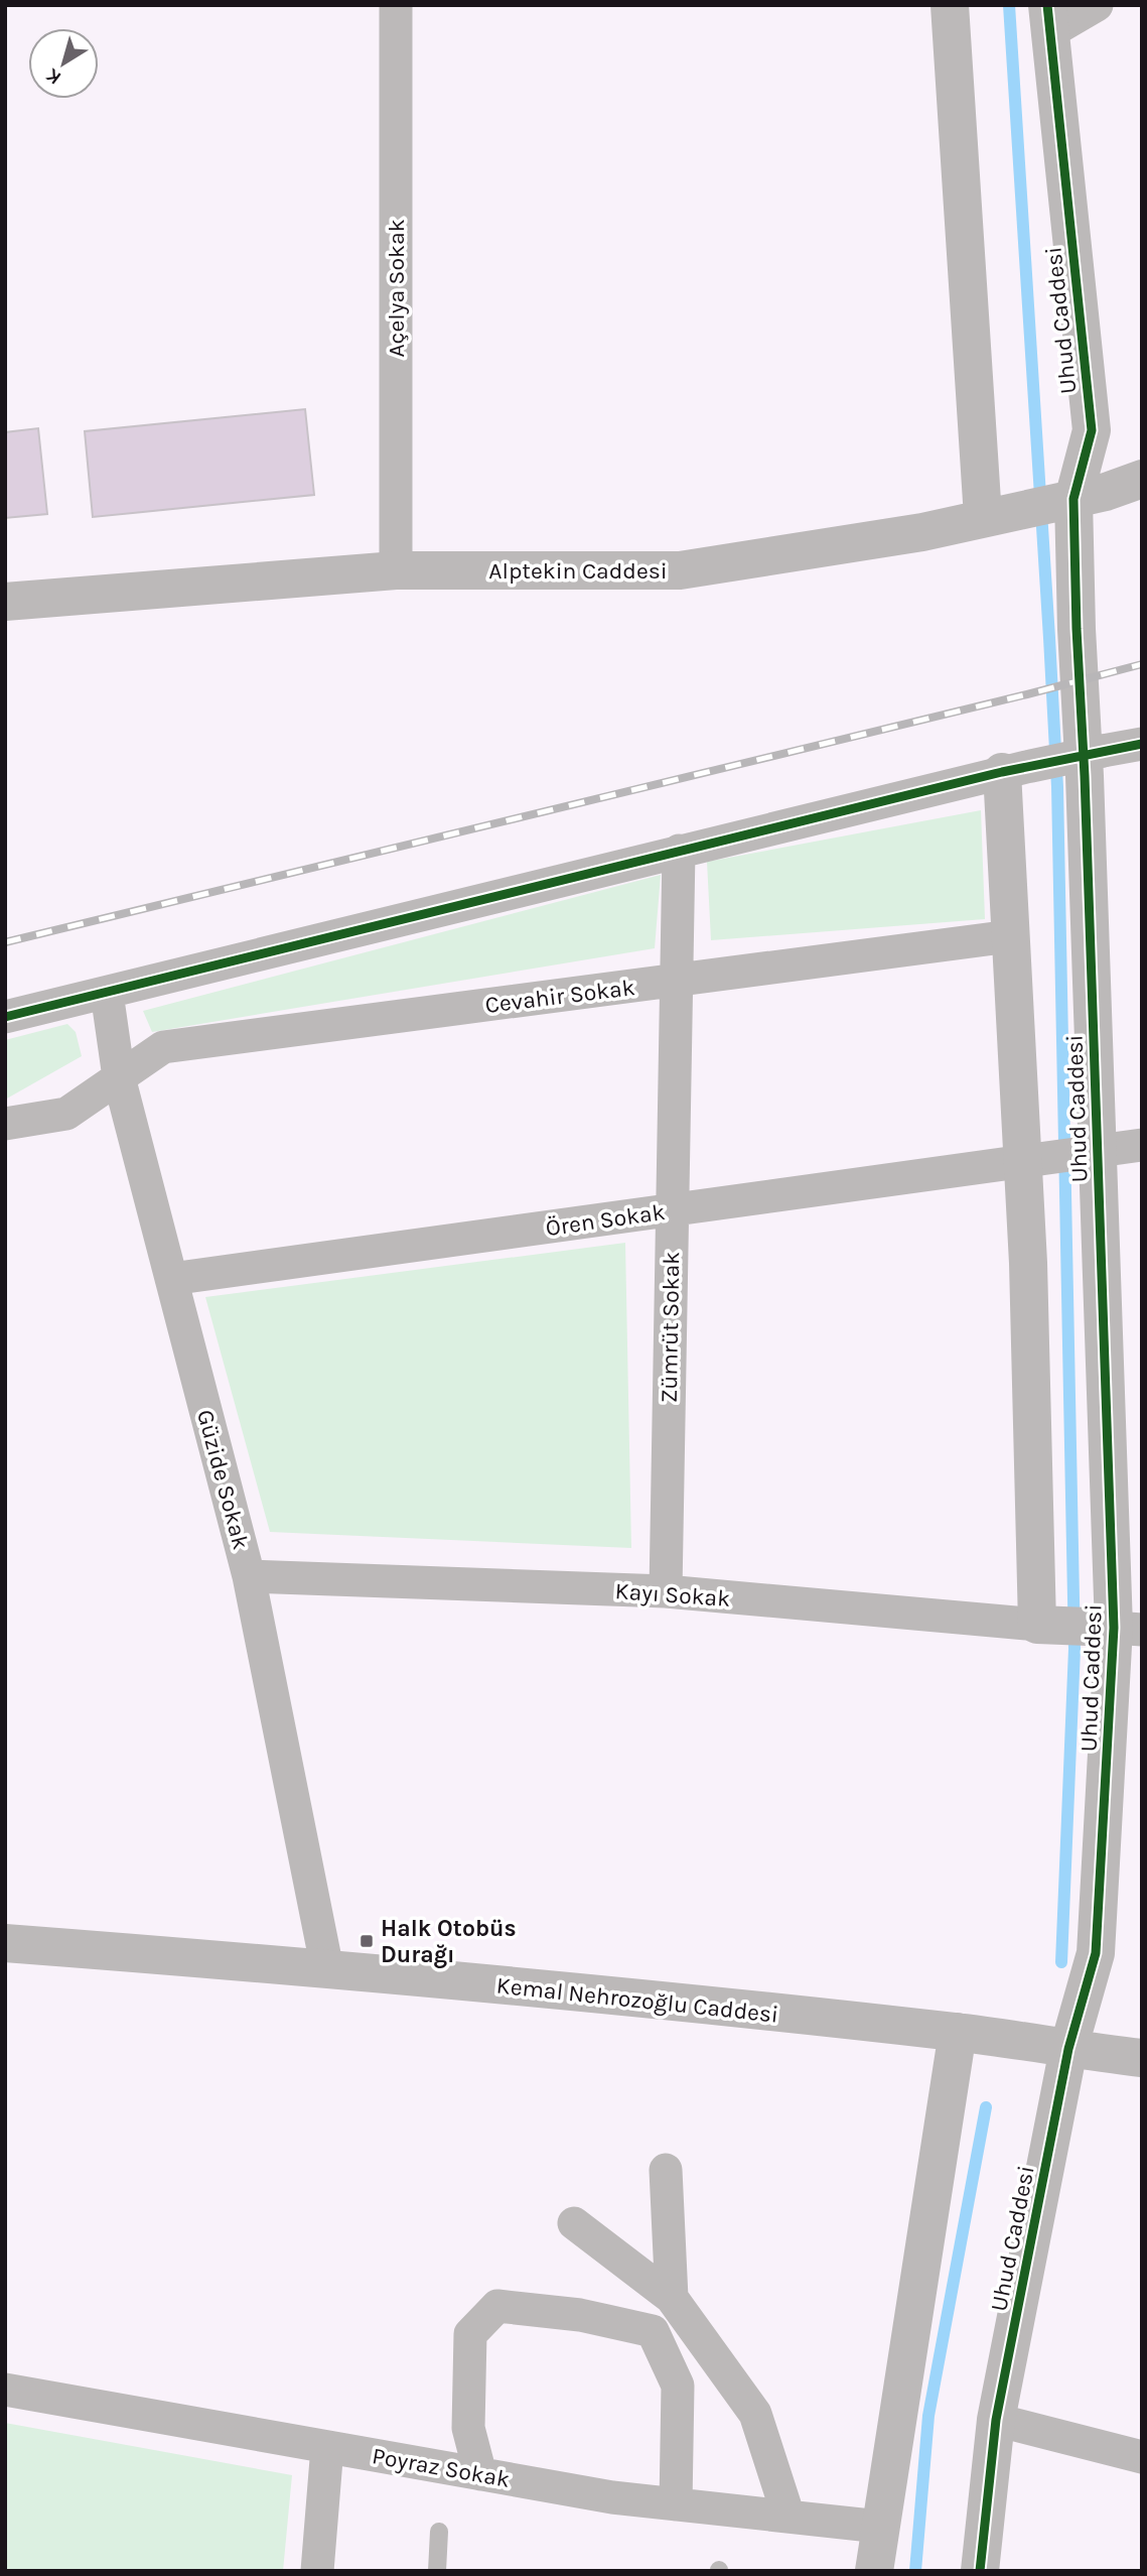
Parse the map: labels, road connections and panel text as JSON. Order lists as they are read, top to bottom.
{
  "streets": {
    "street": [
      "Açelya Sokak",
      "Uhud Caddesi",
      "Alptekin Caddesi",
      "Cevahir Sokak",
      "Ören Sokak",
      "Zümrüt Sokak",
      "Güzide Sokak",
      "Kayı Sokak",
      "Kemal Nehrozoğlu Caddesi",
      "Poyraz Sokak"
    ]
  },
  "crossings": [
    ["Açelya Sokak", "Alptekin Caddesi"],
    ["Uhud Caddesi", "Alptekin Caddesi"],
    ["Uhud Caddesi", "Ören Sokak"],
    ["Uhud Caddesi", "Kayı Sokak"],
    ["Uhud Caddesi", "Kemal Nehrozoğlu Caddesi"],
    ["Cevahir Sokak", "Zümrüt Sokak"],
    ["Cevahir Sokak", "Güzide Sokak"],
    ["Ören Sokak", "Zümrüt Sokak"],
    ["Ören Sokak", "Güzide Sokak"],
    ["Zümrüt Sokak", "Kayı Sokak"],
    ["Güzide Sokak", "Kayı Sokak"],
    ["Güzide Sokak", "Kemal Nehrozoğlu Caddesi"]
  ],
  "places": {
    "transit": ["Halk Otobüs Durağı"]
  },
  "north": "bottom left"
}
